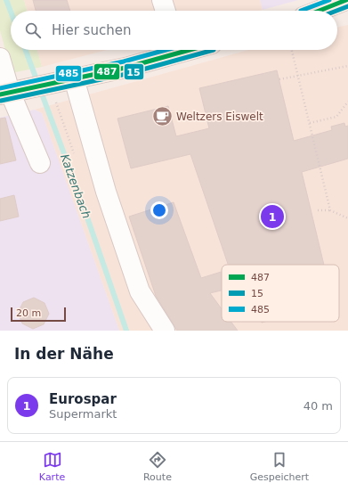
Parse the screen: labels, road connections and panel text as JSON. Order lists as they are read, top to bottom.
{
  "water": ["Katzenbach"],
  "places": {
    "cafe": ["Weltzers Eiswelt"]
  },
  "lines": ["transit line 487", "transit line 485", "transit line 15"],
  "legend": ["487", "15", "485"],
  "scale_bar": "20 m",
  "page": {
    "search": "Hier suchen",
    "pins": "1",
    "scale": "20 m",
    "heading": "In der Nähe",
    "list": [
      {
        "mark": "1",
        "name": "Eurospar",
        "note": "Supermarkt",
        "value": "40 m"
      }
    ],
    "nav": ["Karte", "Route", "Gespeichert"]
  }
}
